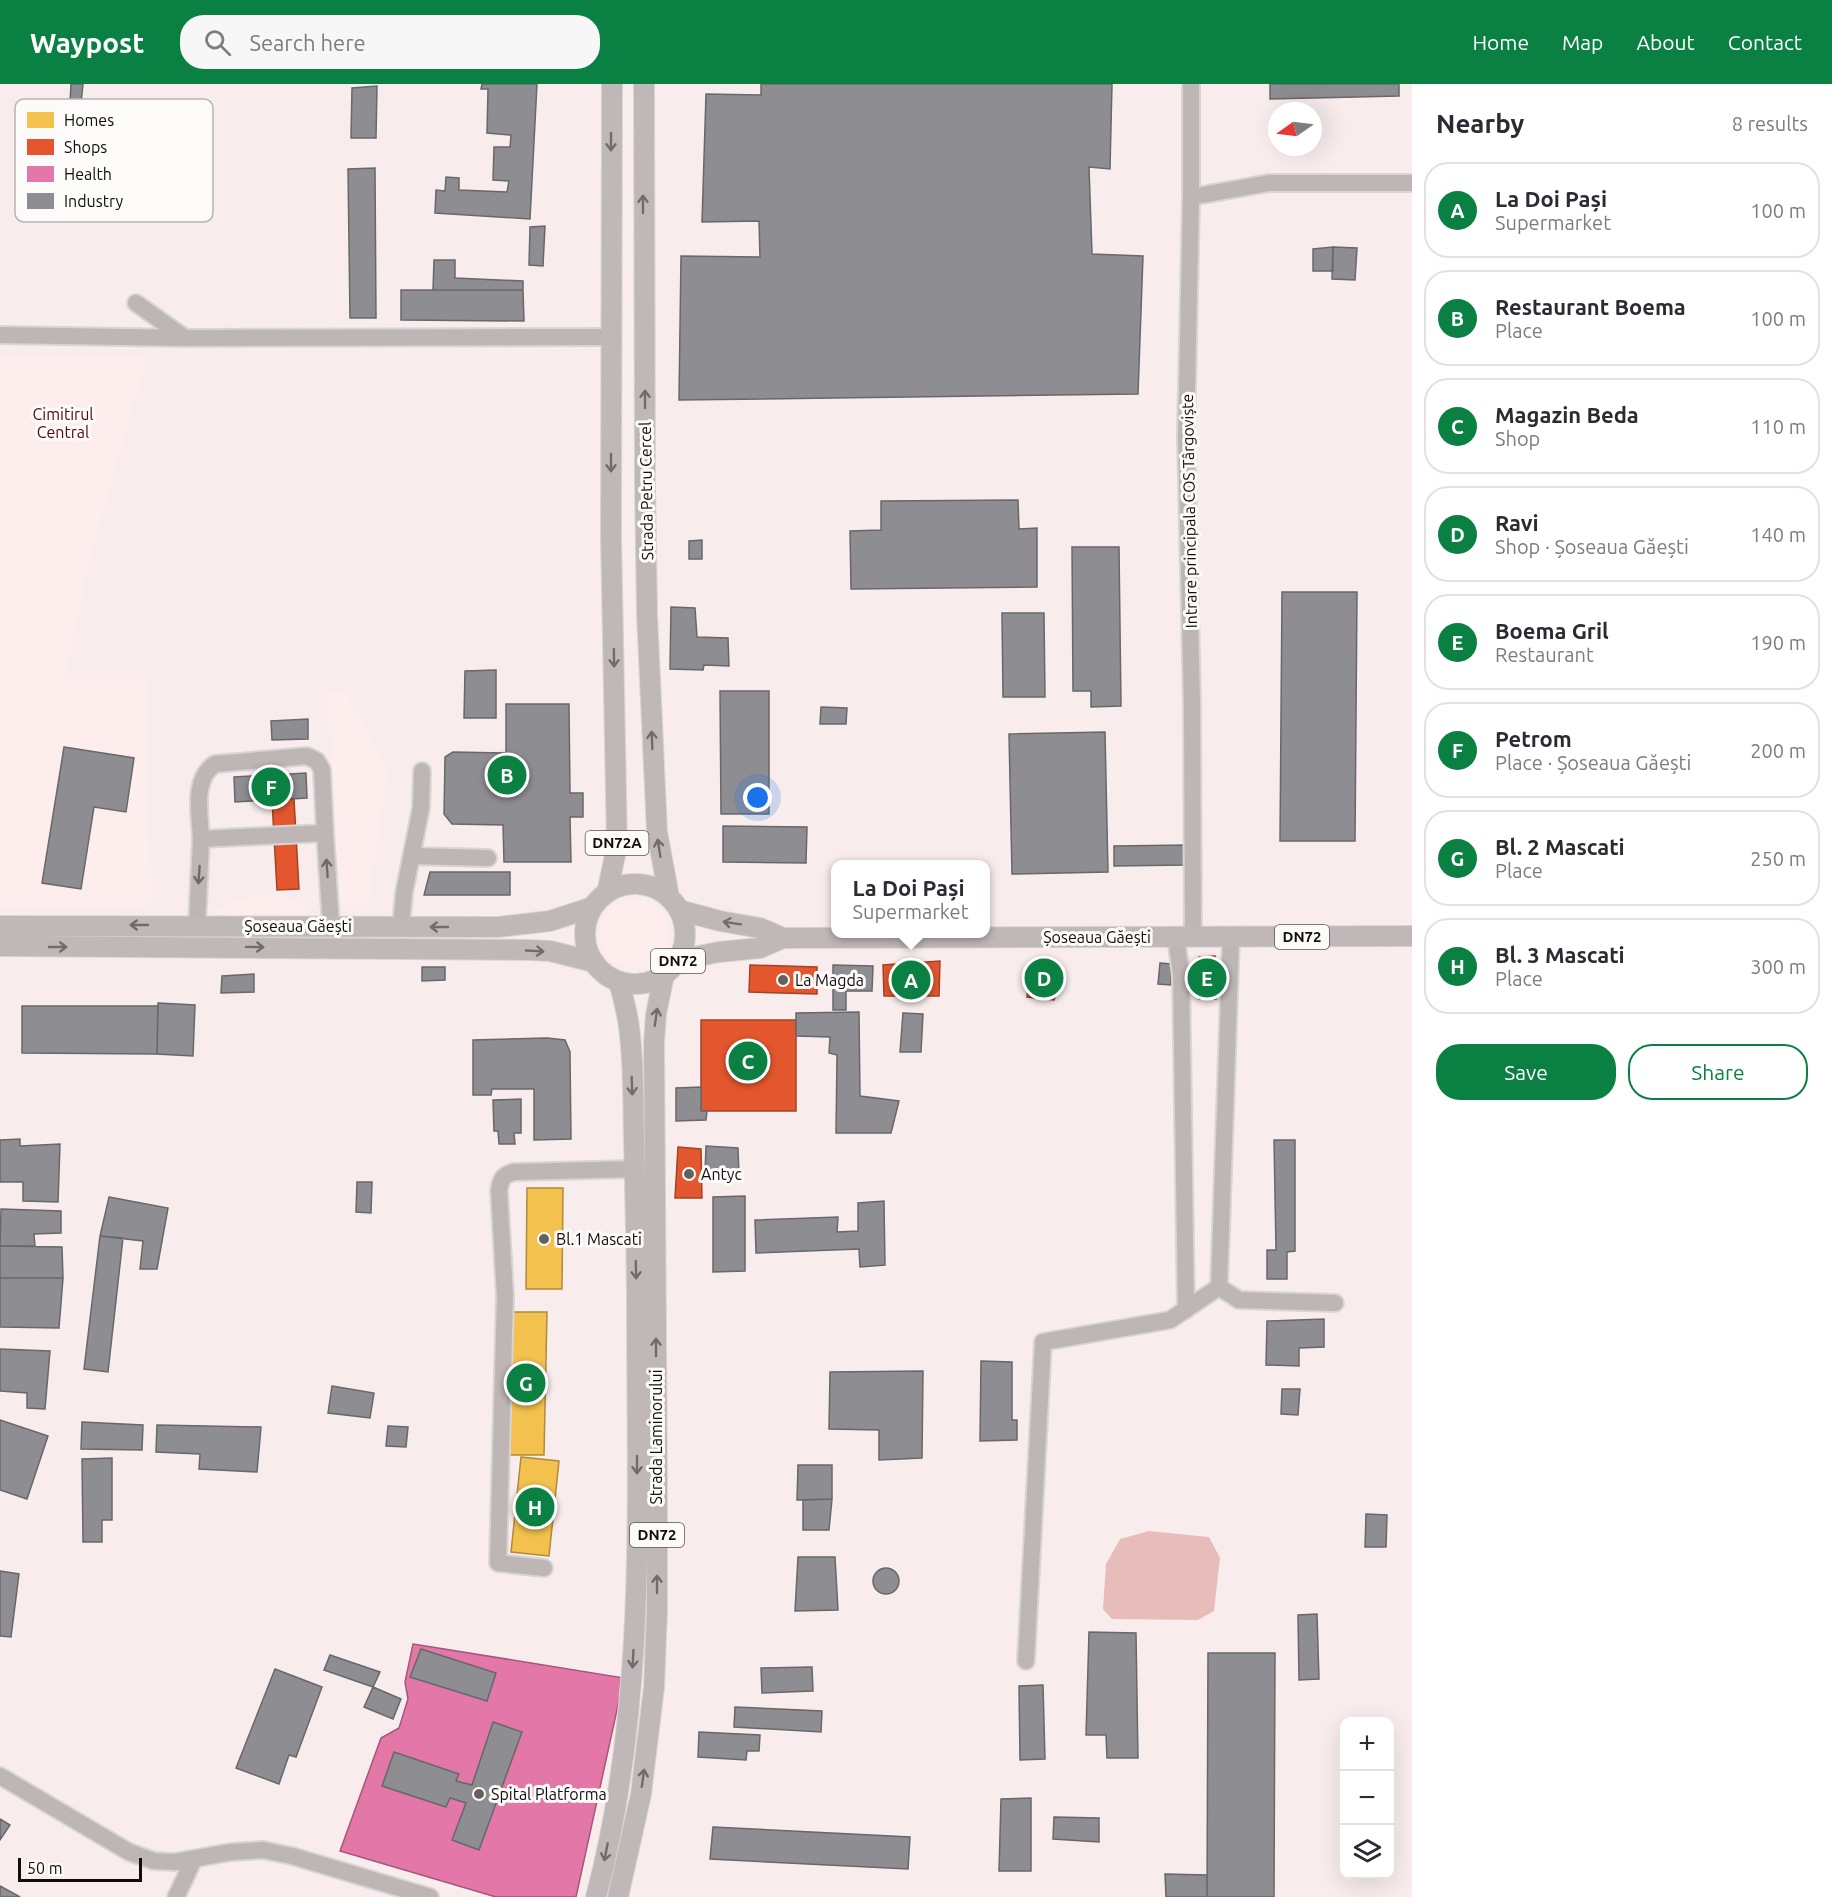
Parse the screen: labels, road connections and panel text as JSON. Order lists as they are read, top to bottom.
{
  "streets": {
    "main road": [
      "Strada Petru Cercel",
      "DN72A",
      "Șoseaua Găești",
      "DN72",
      "Strada Laminorului"
    ],
    "lane": ["Intrare principala COS Târgoviște"]
  },
  "crossings": [
    ["Strada Petru Cercel", "Șoseaua Găești"],
    ["Strada Petru Cercel", "DN72"],
    ["Strada Petru Cercel", "Strada Laminorului"],
    ["Intrare principala COS Târgoviște", "Șoseaua Găești"],
    ["Șoseaua Găești", "DN72"],
    ["Șoseaua Găești", "Strada Laminorului"],
    ["DN72", "Strada Laminorului"]
  ],
  "parks": ["Cimitirul Central"],
  "places": [
    "La Magda",
    "Antyc",
    "Bl.1 Mascati",
    "Spital Platforma"
  ],
  "legend": [
    "Homes",
    "Shops",
    "Health",
    "Industry"
  ],
  "scale_bar": "50 m",
  "north": "left",
  "page": {
    "header": "Waypost",
    "search": "Search here",
    "nav": [
      "Home",
      "Map",
      "About",
      "Contact"
    ],
    "heading": ["Nearby", "8 results"],
    "list": [
      {
        "mark": "A",
        "name": "La Doi Pași",
        "note": "Supermarket",
        "value": "100 m"
      },
      {
        "mark": "B",
        "name": "Restaurant Boema",
        "note": "Place",
        "value": "100 m"
      },
      {
        "mark": "C",
        "name": "Magazin Beda",
        "note": "Shop",
        "value": "110 m"
      },
      {
        "mark": "D",
        "name": "Ravi",
        "note": "Shop · Șoseaua Găești",
        "value": "140 m"
      },
      {
        "mark": "E",
        "name": "Boema Gril",
        "note": "Restaurant",
        "value": "190 m"
      },
      {
        "mark": "F",
        "name": "Petrom",
        "note": "Place · Șoseaua Găești",
        "value": "200 m"
      },
      {
        "mark": "G",
        "name": "Bl. 2 Mascati",
        "note": "Place",
        "value": "250 m"
      },
      {
        "mark": "H",
        "name": "Bl. 3 Mascati",
        "note": "Place",
        "value": "300 m"
      }
    ],
    "pins": [
      "B",
      "F",
      "D",
      "E",
      "A",
      "C",
      "G",
      "H"
    ],
    "popup": ["La Doi Pași", "Supermarket"],
    "buttons": ["Save", "Share"],
    "map_buttons": ["+", "−"],
    "scale": "50 m"
  }
}
